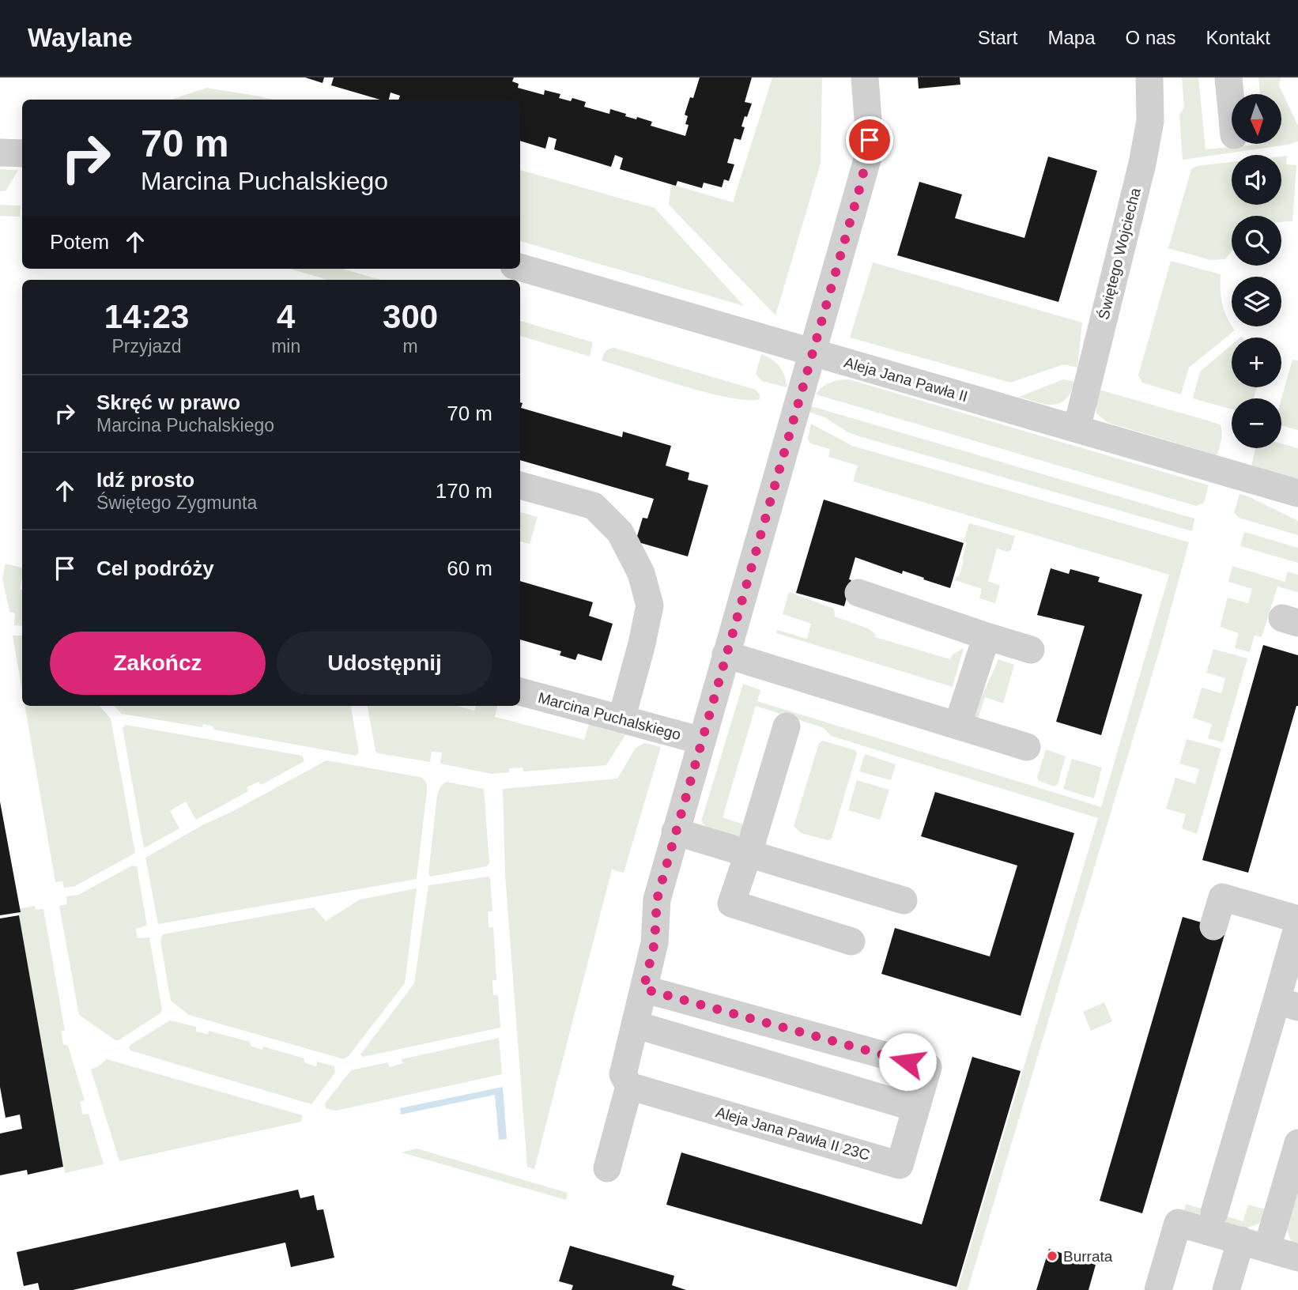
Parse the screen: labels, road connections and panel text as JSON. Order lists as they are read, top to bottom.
{
  "streets": {
    "street": [
      "Świętego Wojciecha",
      "Aleja Jana Pawła II",
      "Marcina Puchalskiego",
      "Aleja Jana Pawła II 23C"
    ]
  },
  "crossings": [
    ["Świętego Wojciecha", "Aleja Jana Pawła II"],
    ["Aleja Jana Pawła II", "Marcina Puchalskiego"],
    ["Marcina Puchalskiego", "Aleja Jana Pawła II 23C"]
  ],
  "places": ["Burrata"],
  "north": "bottom",
  "page": {
    "header": "Waylane",
    "nav": [
      "Start",
      "Mapa",
      "O nas",
      "Kontakt"
    ],
    "map_buttons": ["+", "−"],
    "turn": ["70 m", "Marcina Puchalskiego"],
    "then": "Potem",
    "eta": [
      "14:23",
      "Przyjazd",
      "4",
      "min",
      "300",
      "m"
    ],
    "list": [
      {
        "name": "Skręć w prawo",
        "note": "Marcina Puchalskiego",
        "value": "70 m"
      },
      {
        "name": "Idź prosto",
        "note": "Świętego Zygmunta",
        "value": "170 m"
      },
      {
        "name": "Cel podróży",
        "value": "60 m"
      }
    ],
    "buttons": ["Zakończ", "Udostępnij"]
  }
}
